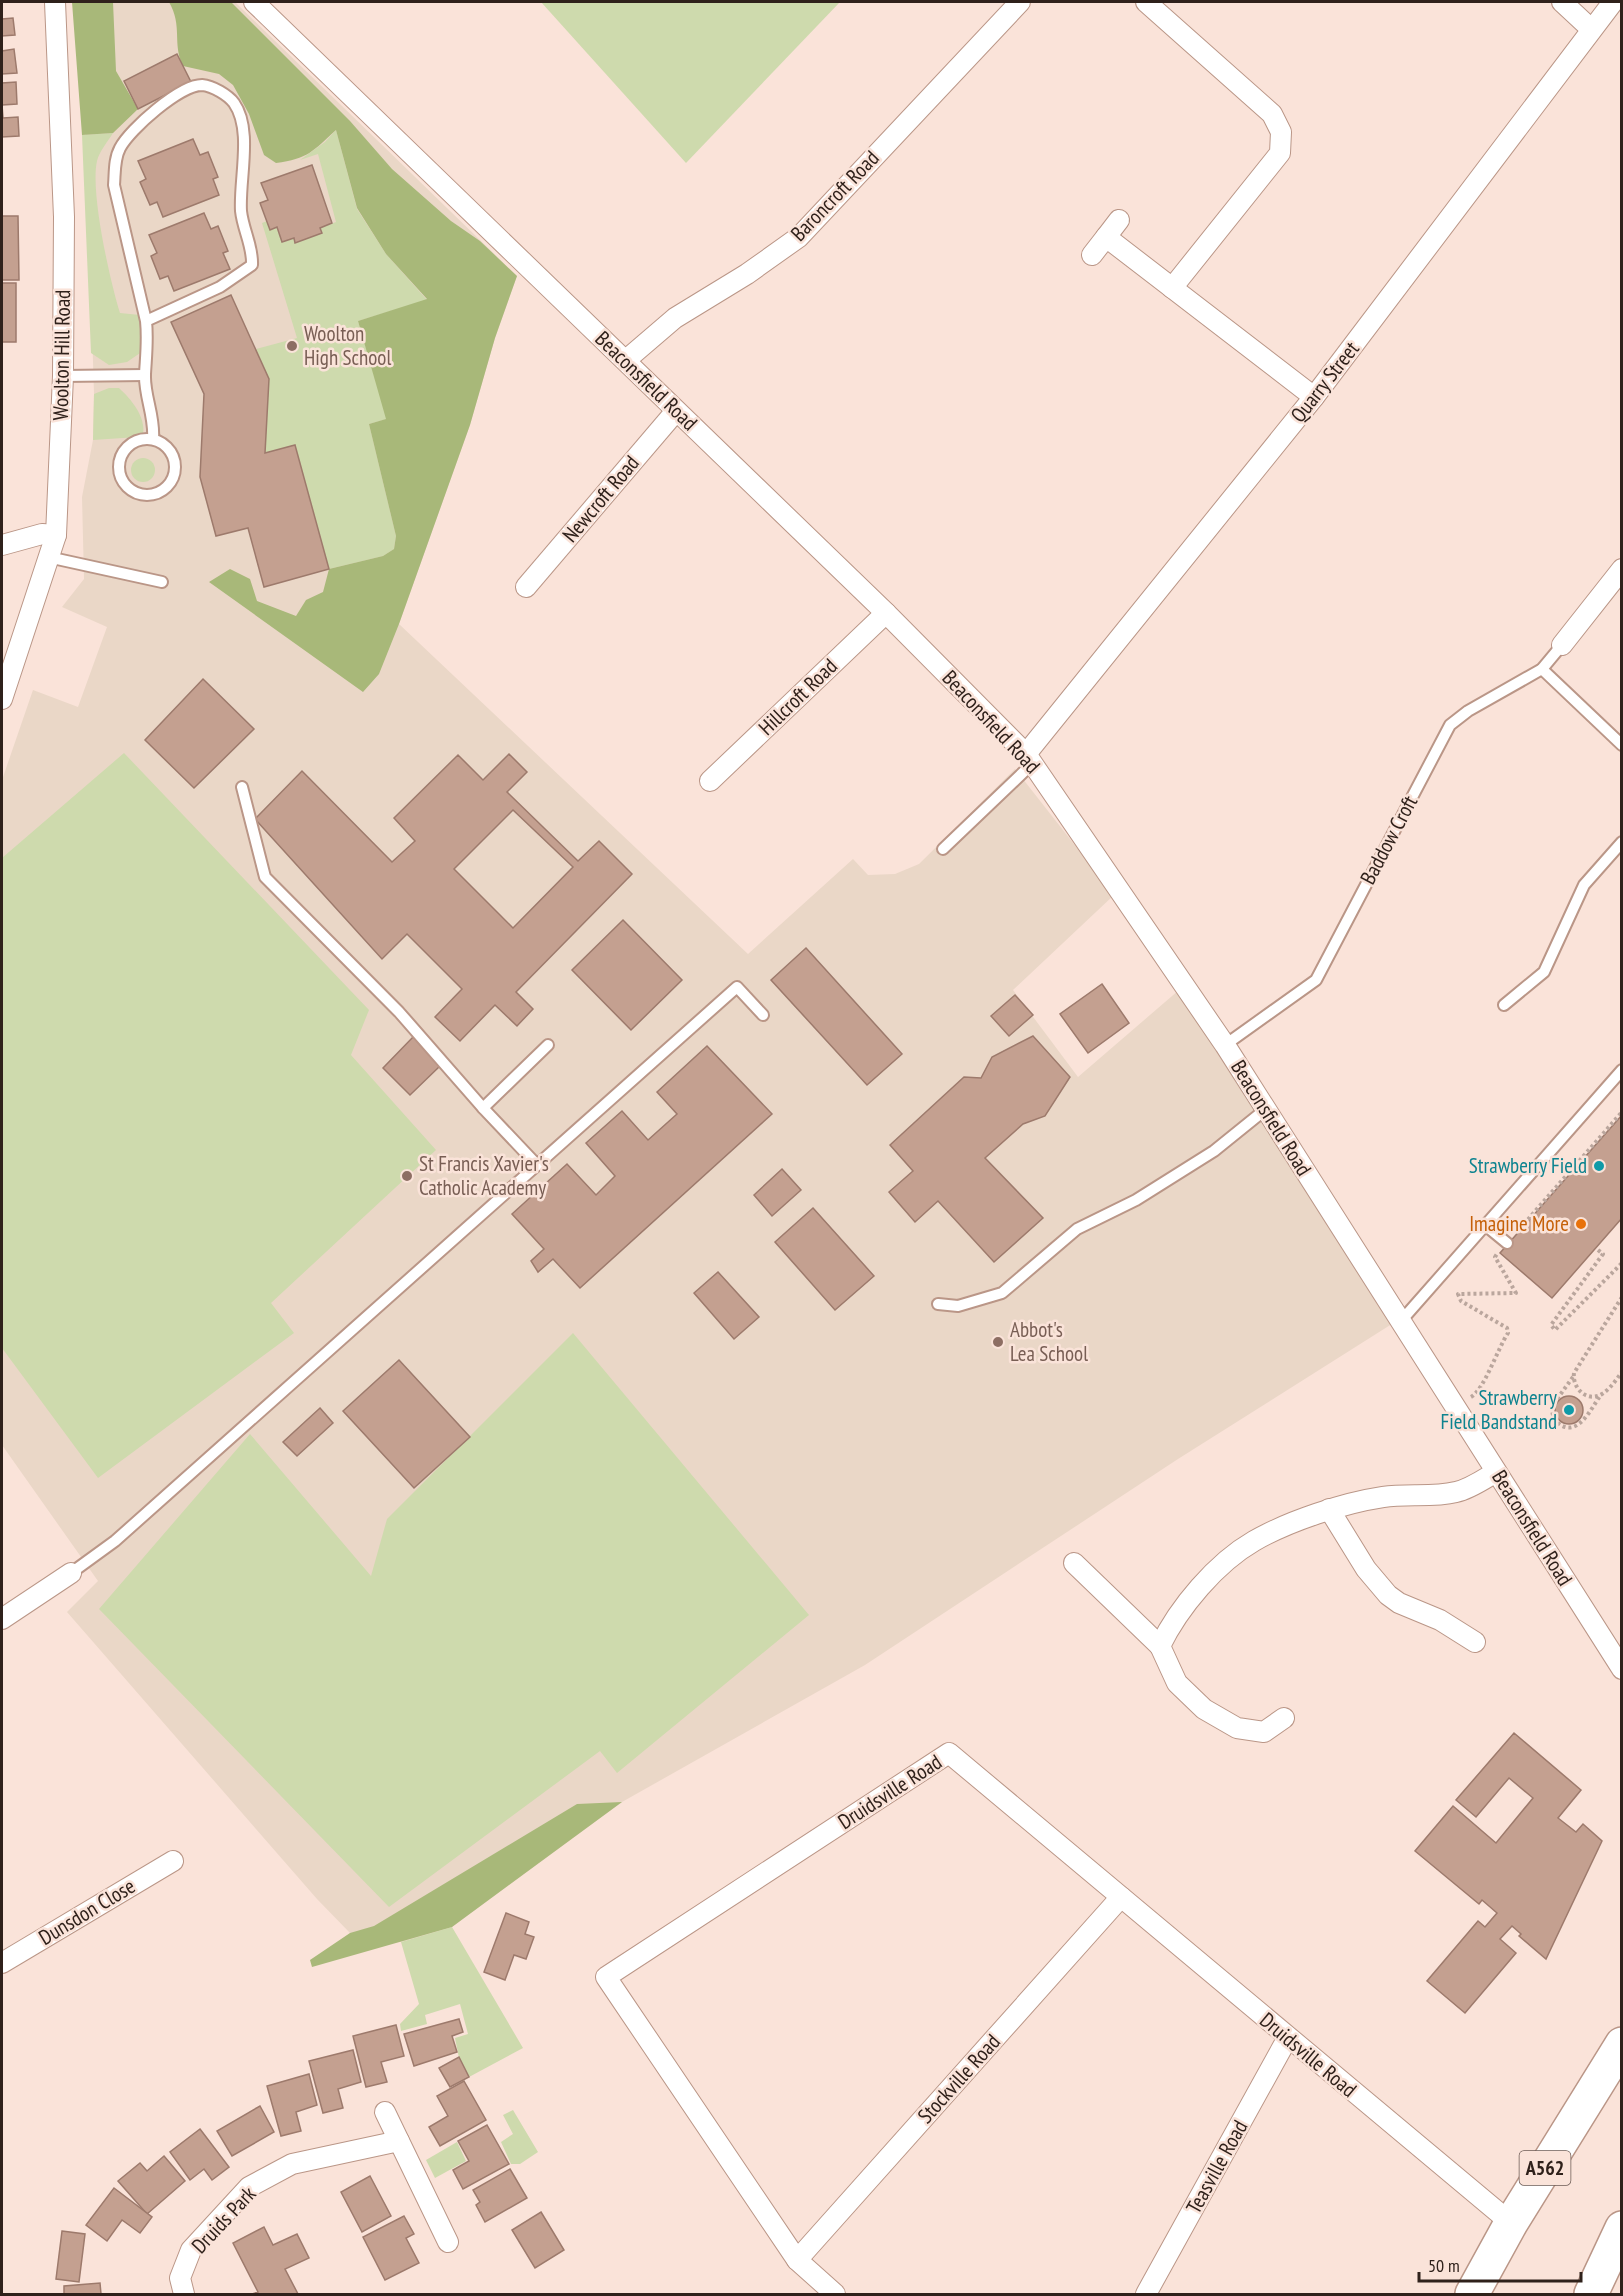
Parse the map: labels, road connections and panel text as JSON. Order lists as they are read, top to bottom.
{
  "streets": {
    "highway": ["A562"],
    "street": [
      "Baroncroft Road",
      "Woolton Hill Road",
      "Beaconsfield Road",
      "Quarry Street",
      "Newcroft Road",
      "Hillcroft Road",
      "Druidsville Road",
      "Dunsdon Close",
      "Stockville Road",
      "Teasville Road",
      "Druids Park"
    ],
    "lane": ["Baddow Croft"]
  },
  "crossings": [
    ["Baroncroft Road", "Beaconsfield Road"],
    ["Beaconsfield Road", "Quarry Street"],
    ["Beaconsfield Road", "Newcroft Road"],
    ["Beaconsfield Road", "Hillcroft Road"],
    ["Beaconsfield Road", "Baddow Croft"],
    ["Druidsville Road", "Stockville Road"],
    ["Druidsville Road", "Teasville Road"],
    ["Druidsville Road", "A562"]
  ],
  "places": [
    "Woolton High School",
    "Strawberry Field",
    "St Francis Xavier's Catholic Academy",
    "Imagine More",
    "Abbot's Lea School",
    "Strawberry Field Bandstand"
  ],
  "scale_bar": "50 m"
}
